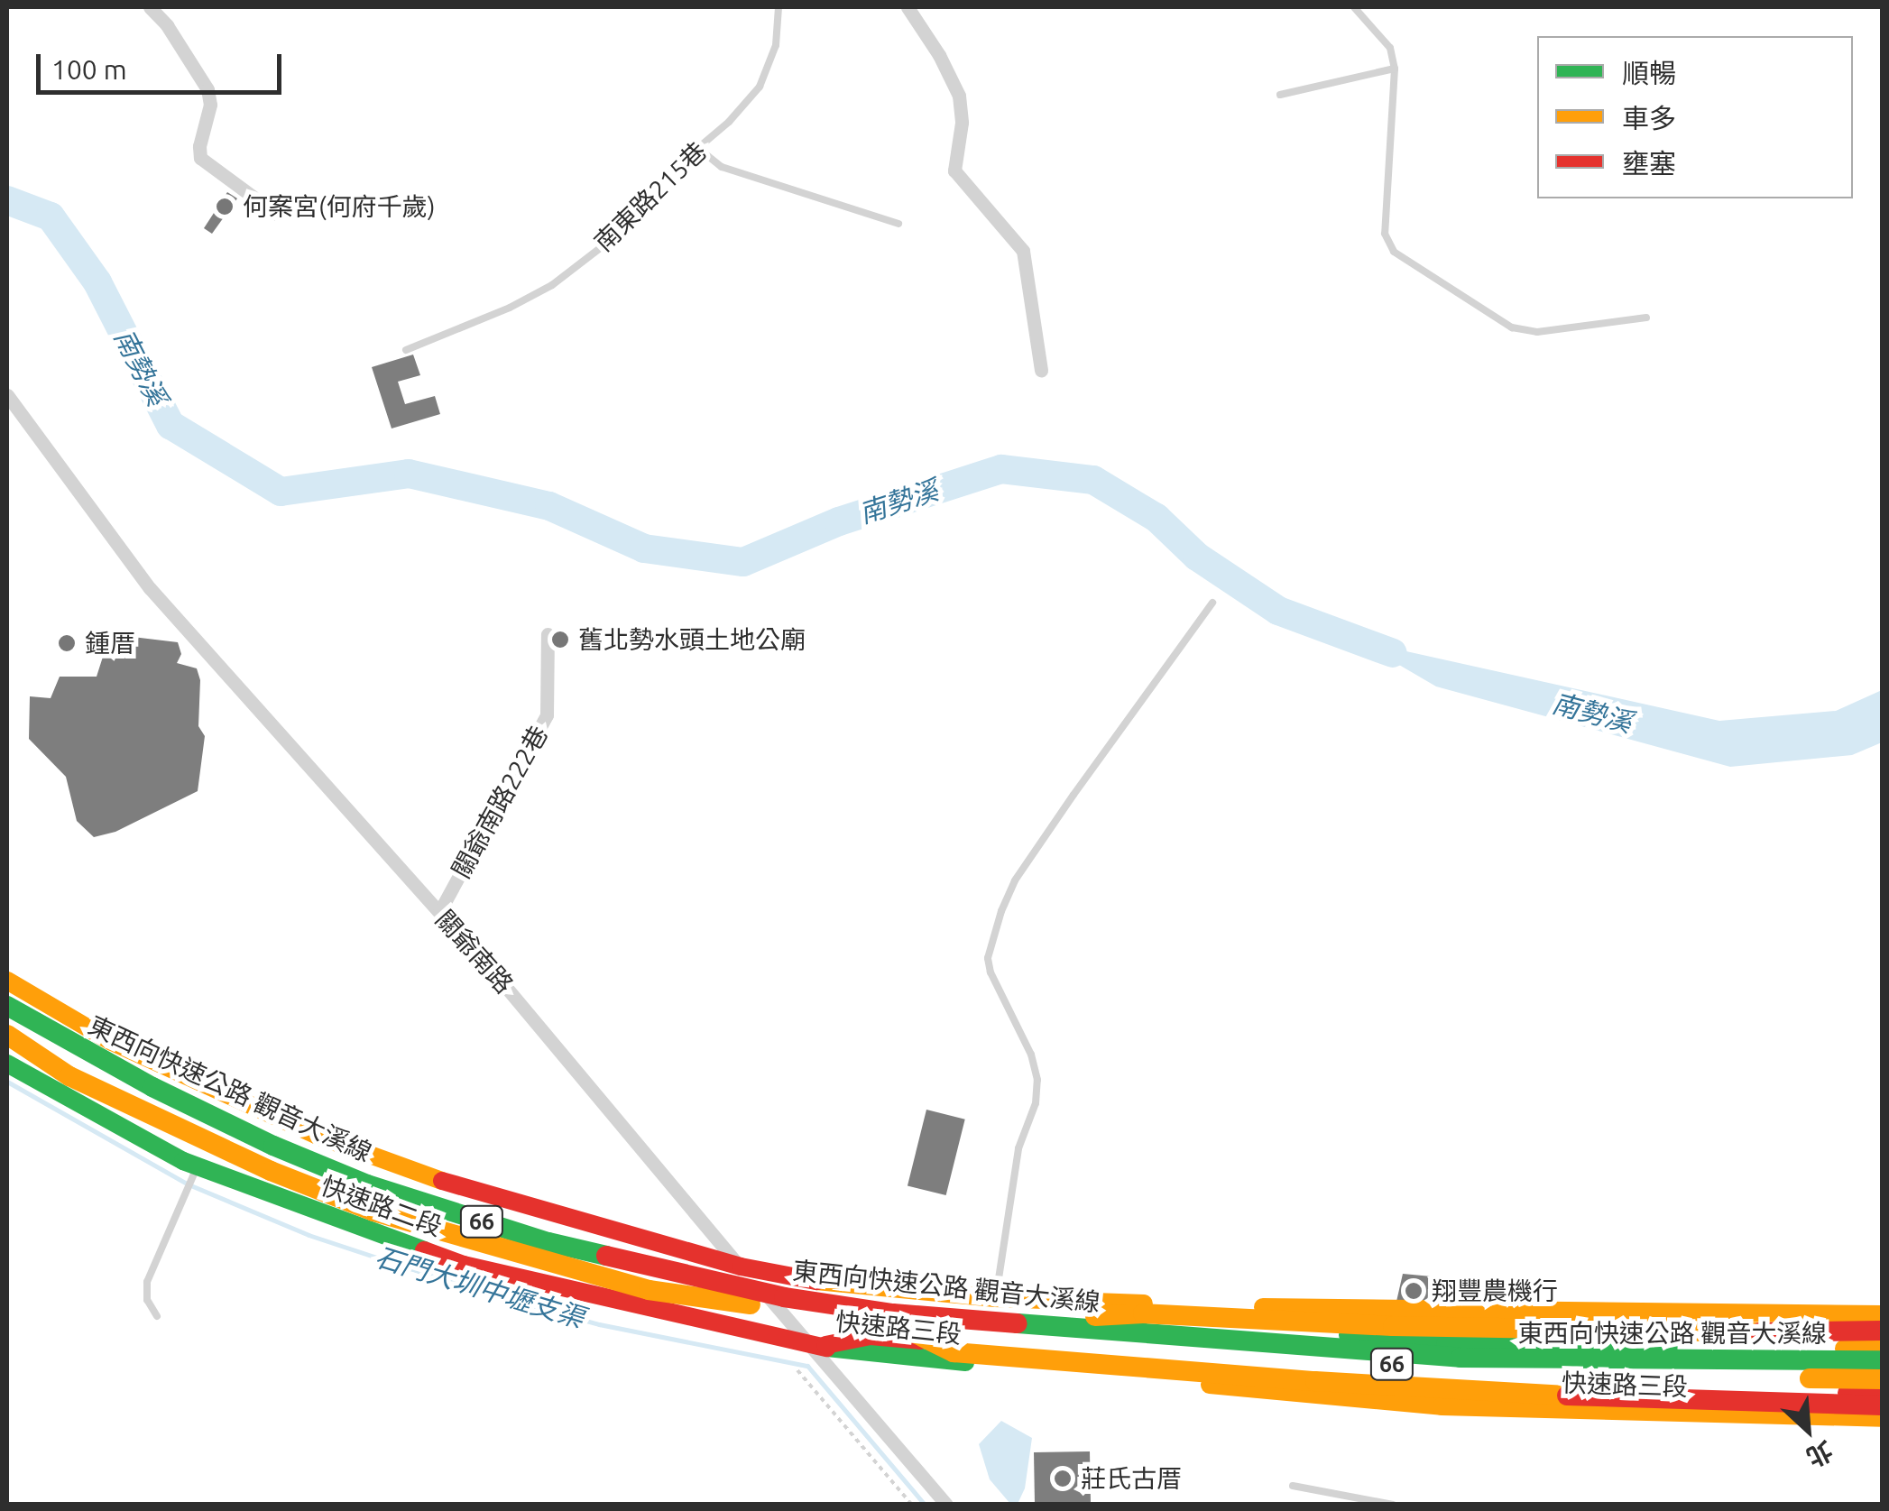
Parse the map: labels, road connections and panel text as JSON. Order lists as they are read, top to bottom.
{
  "streets": {
    "main road": [
      "東西向快速公路 觀音大溪線",
      "快速路二段",
      "66",
      "快速路三段"
    ],
    "street": ["關爺南路222巷", "關爺南路"],
    "lane": ["南東路215巷"]
  },
  "crossings": [
    ["關爺南路222巷", "關爺南路"],
    ["關爺南路", "快速路二段"],
    ["關爺南路", "快速路三段"],
    ["東西向快速公路 觀音大溪線", "快速路三段"],
    ["快速路二段", "快速路三段"]
  ],
  "water": ["南勢溪", "石門大圳中壢支渠"],
  "places": [
    "何案宮(何府千歲)",
    "舊北勢水頭土地公廟",
    "鍾厝",
    "翔豐農機行",
    "莊氏古厝"
  ],
  "legend": ["順暢", "車多", "壅塞"],
  "scale_bar": "100 m",
  "north": "bottom right"
}
